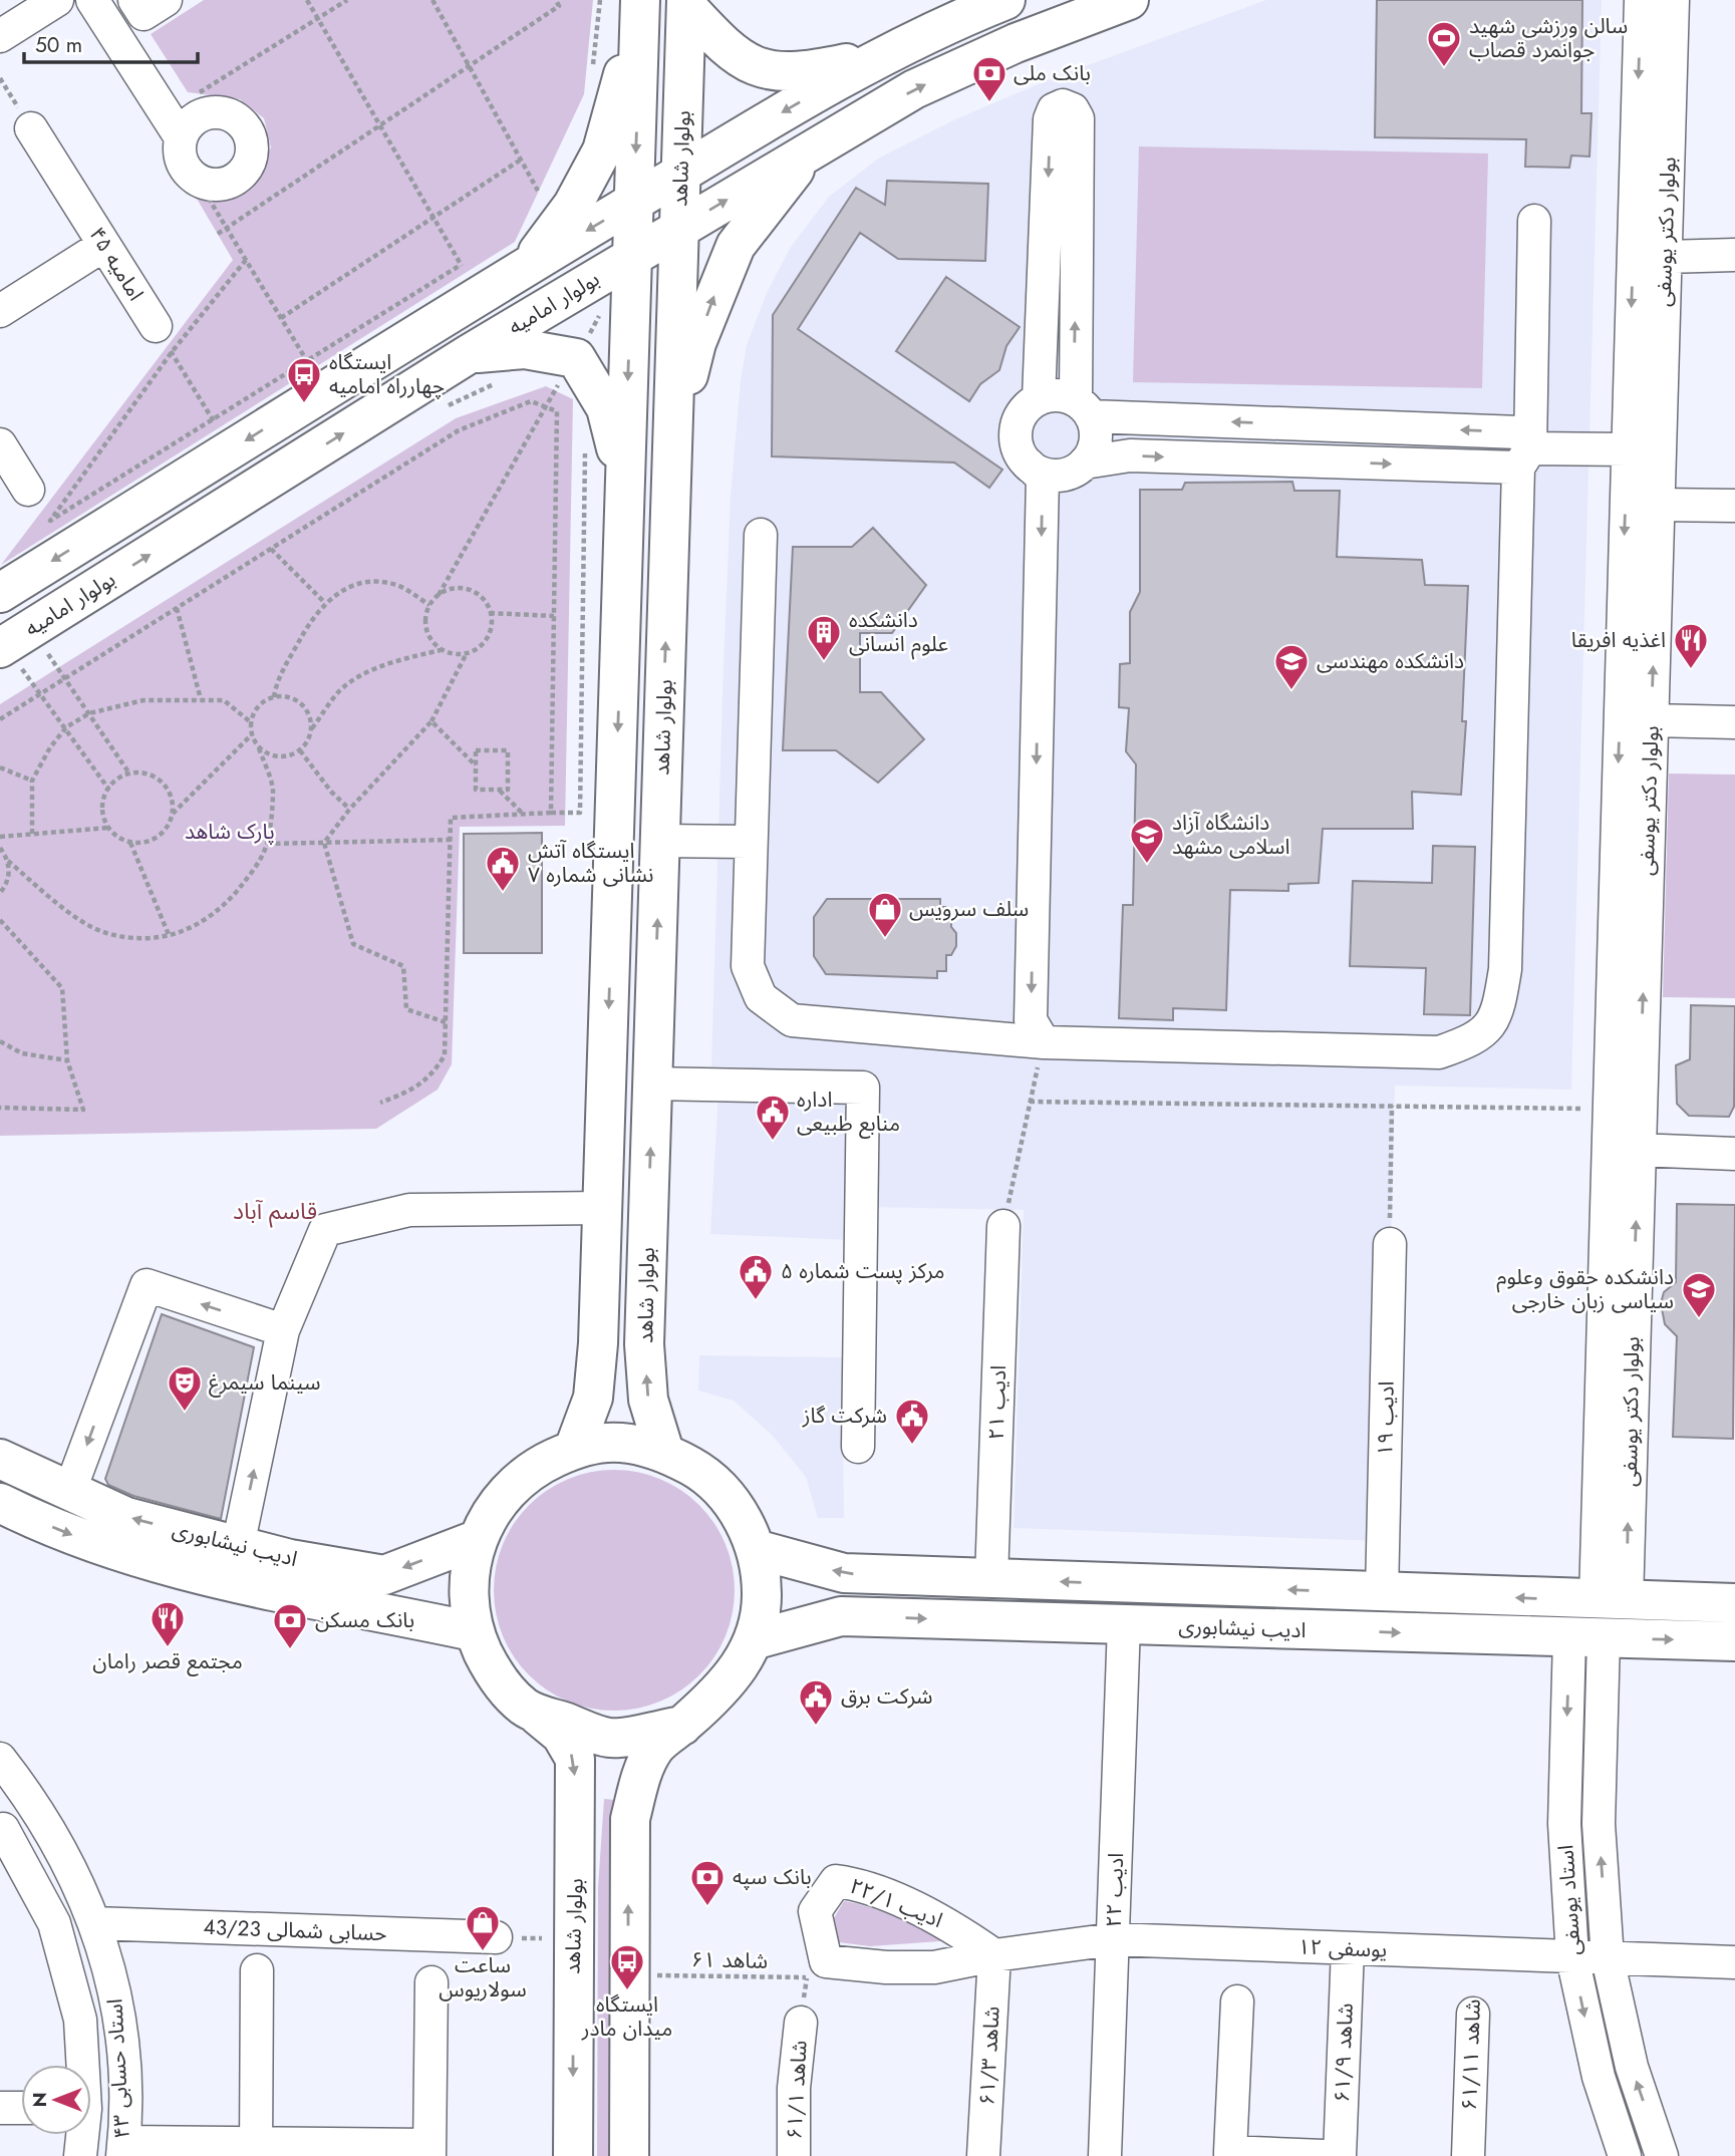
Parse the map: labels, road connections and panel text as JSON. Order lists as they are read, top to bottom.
{
  "streets": {
    "main road": ["بولوار شاهد", "بولوار امامیه", "ادیب نیشابوری"],
    "street": [
      "بولوار دکتر یوسفی",
      "امامیه ۴۵",
      "ادیب ۲۱",
      "ادیب ۱۹",
      "ادیب ۲۲",
      "استاد یوسفی",
      "ادیب ۲۲/۱",
      "حسابی شمالی 43/23",
      "یوسفی ۱۲",
      "شاهد ۶۱/۹",
      "شاهد ۶۱/۱۱",
      "شاهد ۶۱/۳",
      "استاد حسابی ۴۳",
      "شاهد ۶۱/۱"
    ],
    "path": ["شاهد ۶۱"]
  },
  "crossings": [
    ["بولوار شاهد", "بولوار امامیه"],
    ["بولوار شاهد", "ادیب نیشابوری"],
    ["بولوار دکتر یوسفی", "ادیب نیشابوری"],
    ["ادیب ۲۱", "ادیب نیشابوری"],
    ["ادیب ۱۹", "ادیب نیشابوری"],
    ["ادیب نیشابوری", "ادیب ۲۲"],
    ["ادیب نیشابوری", "استاد یوسفی"],
    ["ادیب ۲۲", "یوسفی ۱۲"],
    ["استاد یوسفی", "یوسفی ۱۲"],
    ["ادیب ۲۲/۱", "شاهد ۶۱"],
    ["ادیب ۲۲/۱", "شاهد ۶۱/۳"],
    ["حسابی شمالی 43/23", "استاد حسابی ۴۳"],
    ["یوسفی ۱۲", "شاهد ۶۱/۹"]
  ],
  "districts": ["قاسم آباد"],
  "parks": ["پارک شاهد"],
  "places": {
    "sports": ["سالن ورزشی شهید جوانمرد قصاب"],
    "bank": ["بانک ملی", "بانک مسکن", "بانک سپه"],
    "bus stop": ["ایستگاه چهارراه امامیه", "ایستگاه میدان مادر"],
    "building": ["دانشکده علوم انسانی"],
    "restaurant": ["اغذیه افریقا", "مجتمع قصر رامان"],
    "school or university": ["دانشکده مهندسی", "دانشگاه آزاد اسلامی مشهد", "دانشکده حقوق وعلوم سیاسی زبان خارجی"],
    "public building": [
      "ایستگاه آتش نشانی شماره ۷",
      "اداره منابع طبیعی",
      "مرکز پست شماره ۵",
      "شرکت گاز",
      "شرکت برق"
    ],
    "shop": ["سلف سرویس", "ساعت سولاریوس"],
    "theatre": ["سینما سیمرغ"]
  },
  "scale_bar": "50 m",
  "north": "left"
}
